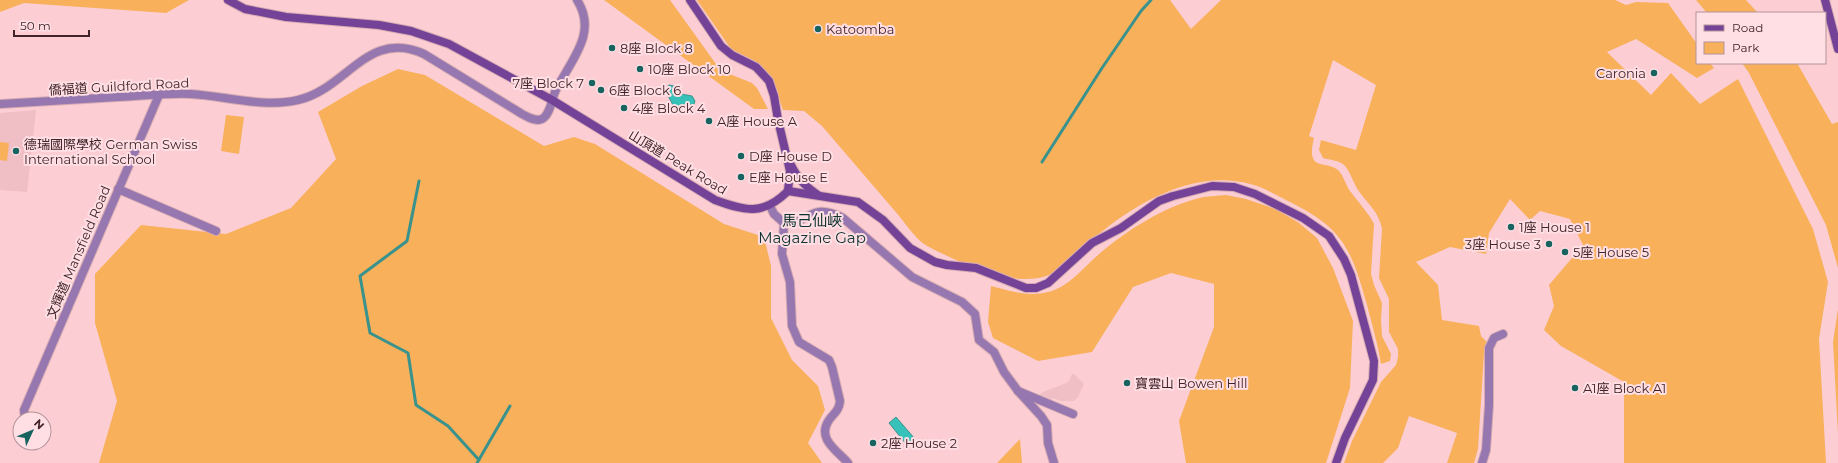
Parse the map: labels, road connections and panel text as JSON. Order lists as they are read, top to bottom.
{
  "streets": {
    "main road": ["山頂道 Peak Road"],
    "street": ["僑福道 Guildford Road", "文輝道 Mansfield Road"]
  },
  "crossings": [
    ["僑福道 Guildford Road", "山頂道 Peak Road"],
    ["僑福道 Guildford Road", "文輝道 Mansfield Road"]
  ],
  "districts": ["馬己仙峽 Magazine Gap"],
  "places": [
    "Katoomba",
    "8座 Block 8",
    "10座 Block 10",
    "Caronia",
    "7座 Block 7",
    "6座 Block 6",
    "4座 Block 4",
    "A座 House A",
    "德瑞國際學校 German Swiss International School",
    "D座 House D",
    "E座 House E",
    "1座 House 1",
    "3座 House 3",
    "5座 House 5",
    "寶雲山 Bowen Hill",
    "A1座 Block A1",
    "2座 House 2"
  ],
  "legend": ["Road", "Park"],
  "scale_bar": "50 m",
  "north": "top right"
}
